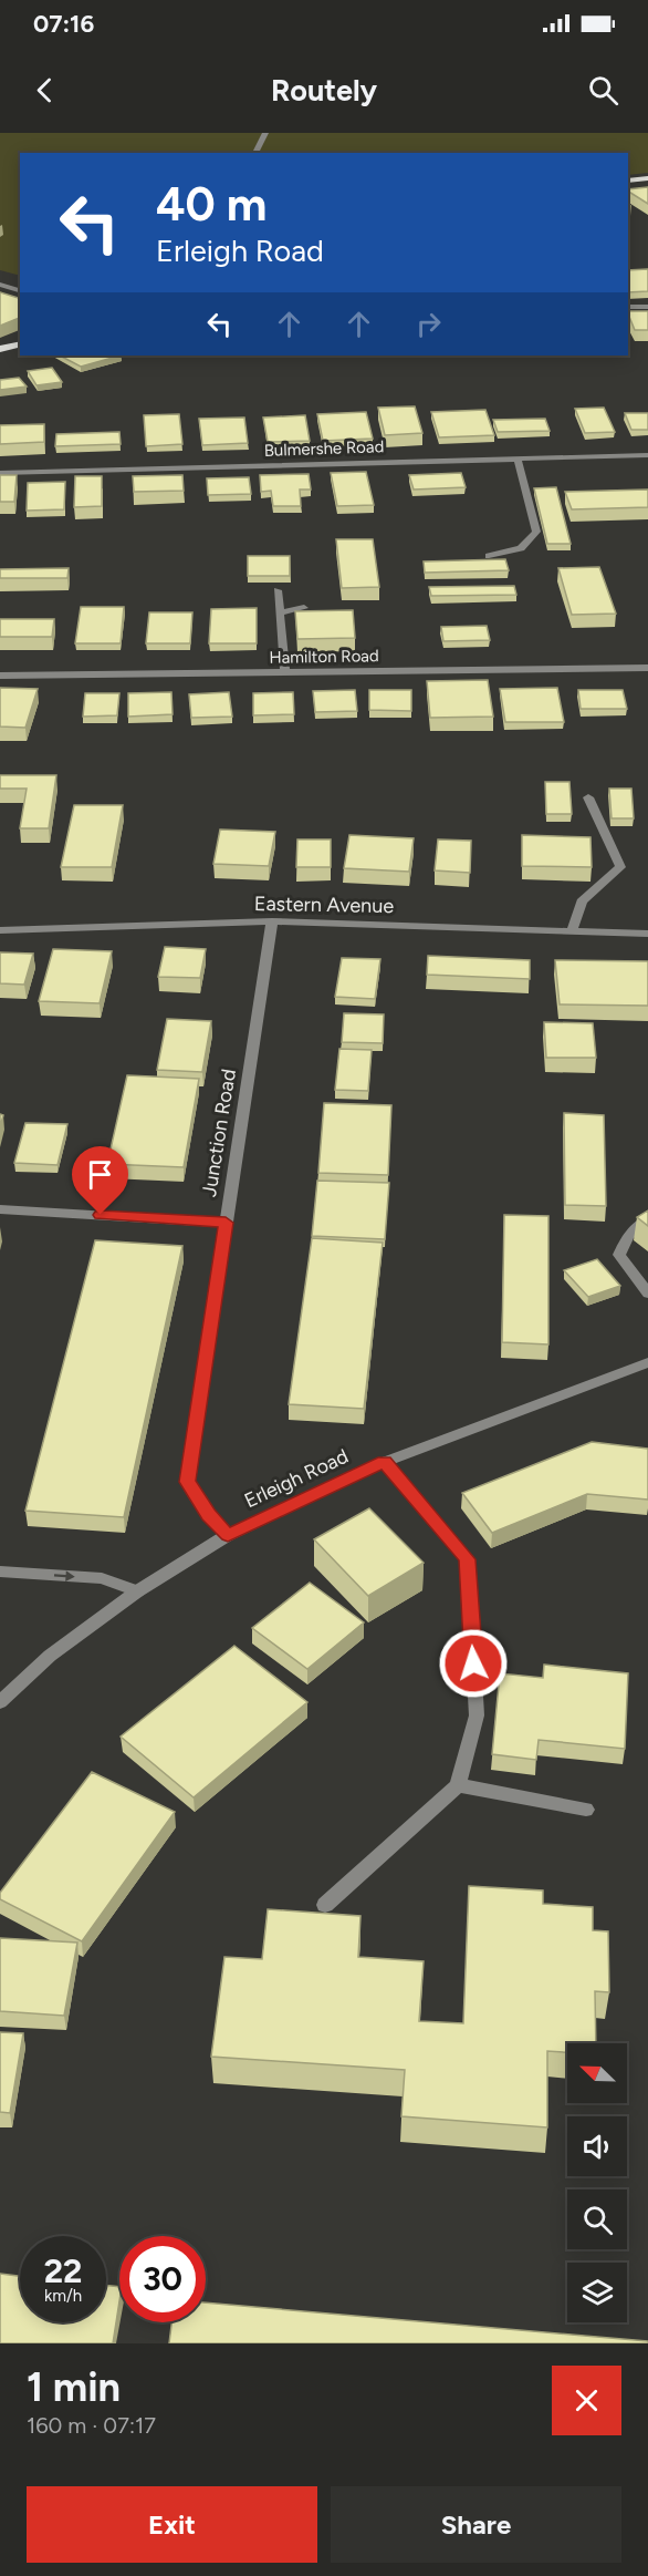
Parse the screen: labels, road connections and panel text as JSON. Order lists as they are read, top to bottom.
{
  "streets": {
    "street": [
      "Bulmershe Road",
      "Hamilton Road",
      "Eastern Avenue",
      "Junction Road",
      "Erleigh Road"
    ]
  },
  "crossings": [
    ["Eastern Avenue", "Junction Road"],
    ["Junction Road", "Erleigh Road"]
  ],
  "north": "top left",
  "page": {
    "status": "07:16",
    "header": "Routely",
    "turn": ["40 m", "Erleigh Road"],
    "speed": "22 km/h",
    "limit": "30",
    "heading": ["1 min", "160 m · 07:17"],
    "buttons": ["Exit", "Share"]
  }
}
